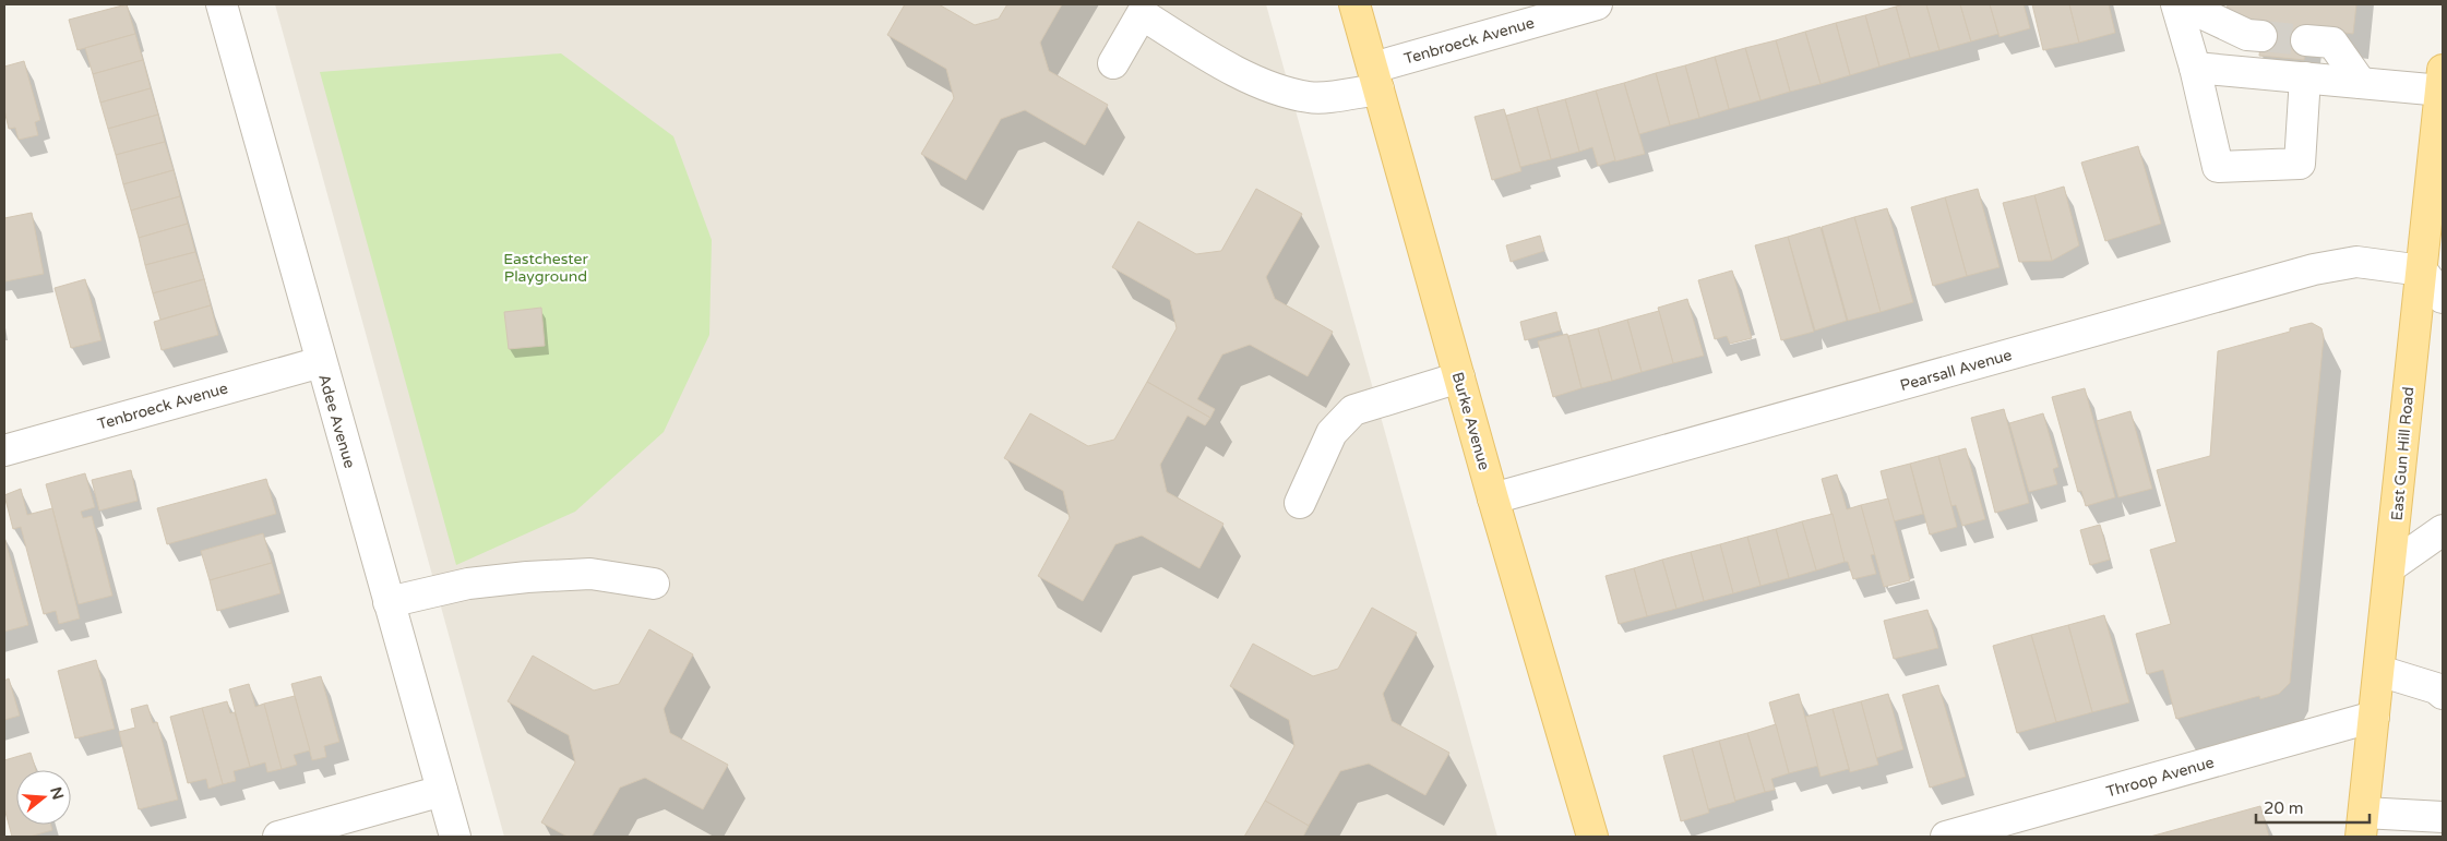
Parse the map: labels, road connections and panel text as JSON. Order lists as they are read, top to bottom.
{
  "streets": {
    "main road": ["Burke Avenue", "East Gun Hill Road"],
    "street": [
      "Tenbroeck Avenue",
      "Pearsall Avenue",
      "Adee Avenue",
      "Throop Avenue"
    ]
  },
  "crossings": [
    ["Tenbroeck Avenue", "Adee Avenue"],
    ["Tenbroeck Avenue", "Burke Avenue"],
    ["Pearsall Avenue", "Burke Avenue"],
    ["Pearsall Avenue", "East Gun Hill Road"],
    ["East Gun Hill Road", "Throop Avenue"]
  ],
  "parks": ["Eastchester Playground"],
  "scale_bar": "20 m",
  "north": "right"
}
